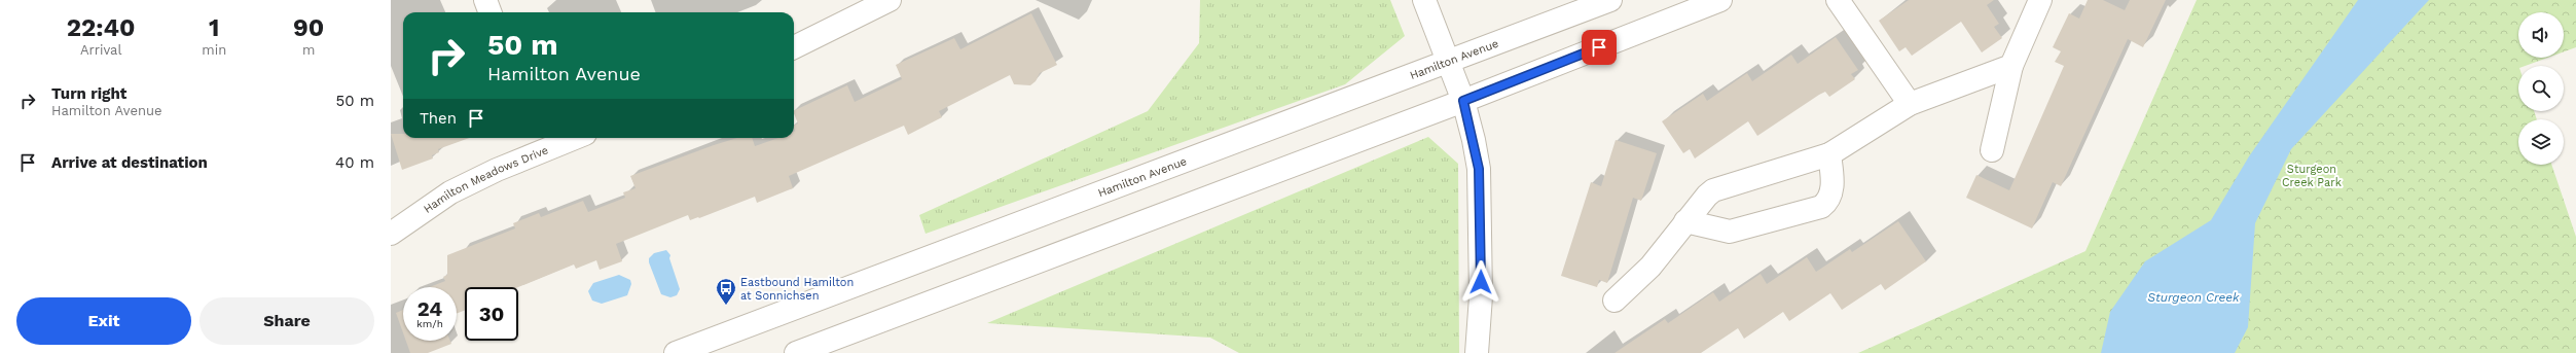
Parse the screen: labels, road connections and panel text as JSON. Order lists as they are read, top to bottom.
{
  "streets": {
    "street": ["Hamilton Avenue", "Hamilton Meadows Drive"]
  },
  "water": ["Sturgeon Creek"],
  "parks": ["Sturgeon Creek Park"],
  "places": {
    "bus stop": ["Eastbound Hamilton at Sonnichsen"]
  },
  "page": {
    "eta": [
      "22:40",
      "Arrival",
      "1",
      "min",
      "90",
      "m"
    ],
    "turn": ["50 m", "Hamilton Avenue"],
    "list": [
      {
        "name": "Turn right",
        "note": "Hamilton Avenue",
        "value": "50 m"
      },
      {
        "name": "Arrive at destination",
        "value": "40 m"
      }
    ],
    "then": "Then",
    "speed": "24 km/h",
    "limit": "30",
    "buttons": ["Exit", "Share"]
  }
}
